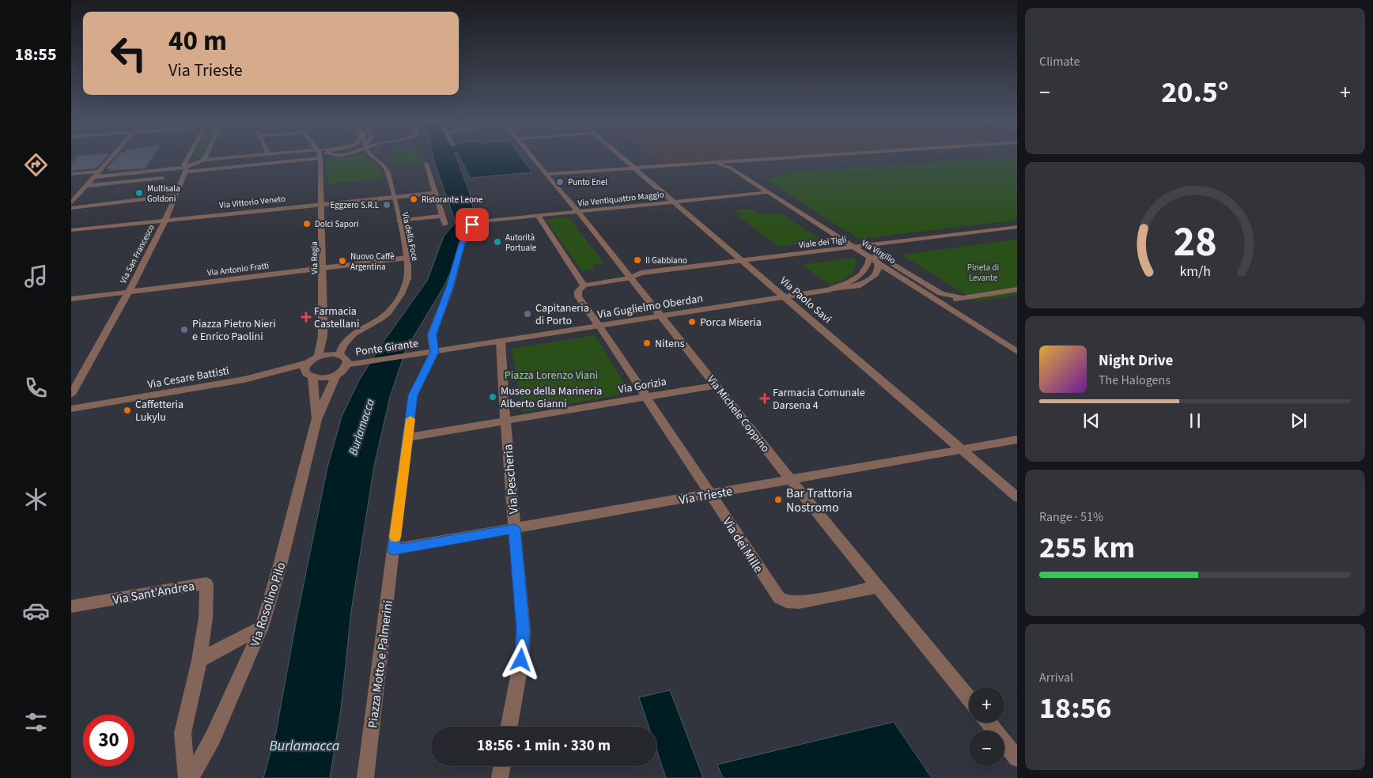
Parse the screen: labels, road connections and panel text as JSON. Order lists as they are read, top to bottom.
{
  "streets": {
    "street": [
      "Via Ventiquattro Maggio",
      "Via Vittorio Veneto",
      "Via della Foce",
      "Viale dei Tigli",
      "Via Virgilio",
      "Via San Francesco",
      "Via Regia",
      "Via Antonio Fratti",
      "Via Paolo Savi",
      "Via Guglielmo Oberdan",
      "Ponte Girante",
      "Via Cesare Battisti",
      "Via Gorizia",
      "Via Michele Coppino",
      "Via Pescheria",
      "Via Trieste",
      "Via dei Mille",
      "Via Sant'Andrea",
      "Via Rosolino Pilo",
      "Piazza Motto e Palmerini"
    ]
  },
  "crossings": [
    ["Via Ventiquattro Maggio", "Via Virgilio"],
    ["Via Ventiquattro Maggio", "Via Paolo Savi"],
    ["Via Ventiquattro Maggio", "Via Guglielmo Oberdan"],
    ["Via Ventiquattro Maggio", "Ponte Girante"],
    ["Via Ventiquattro Maggio", "Via Michele Coppino"],
    ["Via Ventiquattro Maggio", "Piazza Motto e Palmerini"],
    ["Via Vittorio Veneto", "Via della Foce"],
    ["Via Vittorio Veneto", "Via San Francesco"],
    ["Via Vittorio Veneto", "Via Regia"],
    ["Via della Foce", "Via Antonio Fratti"],
    ["Viale dei Tigli", "Via Virgilio"],
    ["Viale dei Tigli", "Via Paolo Savi"],
    ["Viale dei Tigli", "Via Michele Coppino"],
    ["Viale dei Tigli", "Via dei Mille"],
    ["Via Virgilio", "Via Guglielmo Oberdan"],
    ["Via San Francesco", "Via Antonio Fratti"],
    ["Via Regia", "Via Antonio Fratti"],
    ["Via Regia", "Via Cesare Battisti"],
    ["Via Paolo Savi", "Via Guglielmo Oberdan"],
    ["Via Paolo Savi", "Via Trieste"],
    ["Via Guglielmo Oberdan", "Ponte Girante"],
    ["Via Guglielmo Oberdan", "Via Michele Coppino"],
    ["Via Guglielmo Oberdan", "Via Pescheria"],
    ["Via Guglielmo Oberdan", "Via dei Mille"],
    ["Via Guglielmo Oberdan", "Piazza Motto e Palmerini"],
    ["Ponte Girante", "Piazza Motto e Palmerini"],
    ["Via Cesare Battisti", "Via Rosolino Pilo"],
    ["Via Gorizia", "Via Michele Coppino"],
    ["Via Gorizia", "Via Pescheria"],
    ["Via Gorizia", "Via dei Mille"],
    ["Via Gorizia", "Piazza Motto e Palmerini"],
    ["Via Michele Coppino", "Via Trieste"],
    ["Via Michele Coppino", "Via dei Mille"],
    ["Via Pescheria", "Via Trieste"],
    ["Via Trieste", "Via dei Mille"],
    ["Via Trieste", "Piazza Motto e Palmerini"]
  ],
  "water": ["Burlamacca"],
  "parks": ["Pineta di Levante", "Piazza Lorenzo Viani"],
  "places": {
    "other": [
      "Punto Enel",
      "Multisala Goldoni",
      "Ristorante Leone",
      "Eggzero S.R.L",
      "Dolci Sapori",
      "Autorità Portuale",
      "Il Gabbiano",
      "Nuovo Caffè Argentina",
      "Capitaneria di Porto",
      "Porca Miseria",
      "Piazza Pietro Nieri e Enrico Paolini",
      "Nitens",
      "Museo della Marineria Alberto Gianni",
      "Caffetteria Lukylu",
      "Bar Trattoria Nostromo"
    ],
    "health": ["Farmacia Castellani", "Farmacia Comunale Darsena 4"]
  },
  "page": {
    "tabs": "18:55",
    "tile": [
      "Climate",
      ["Range · 51%", "255 km"],
      ["Arrival", "18:56"]
    ],
    "turn": ["40 m", "Via Trieste"],
    "heat": ["−", "20.5°", "+"],
    "song": ["Night Drive", "The Halogens"],
    "map_buttons": ["+", "−"],
    "limit": "30",
    "trip": "18:56 · 1 min · 330 m",
    "gauge": ["28", "km/h"]
  }
}
